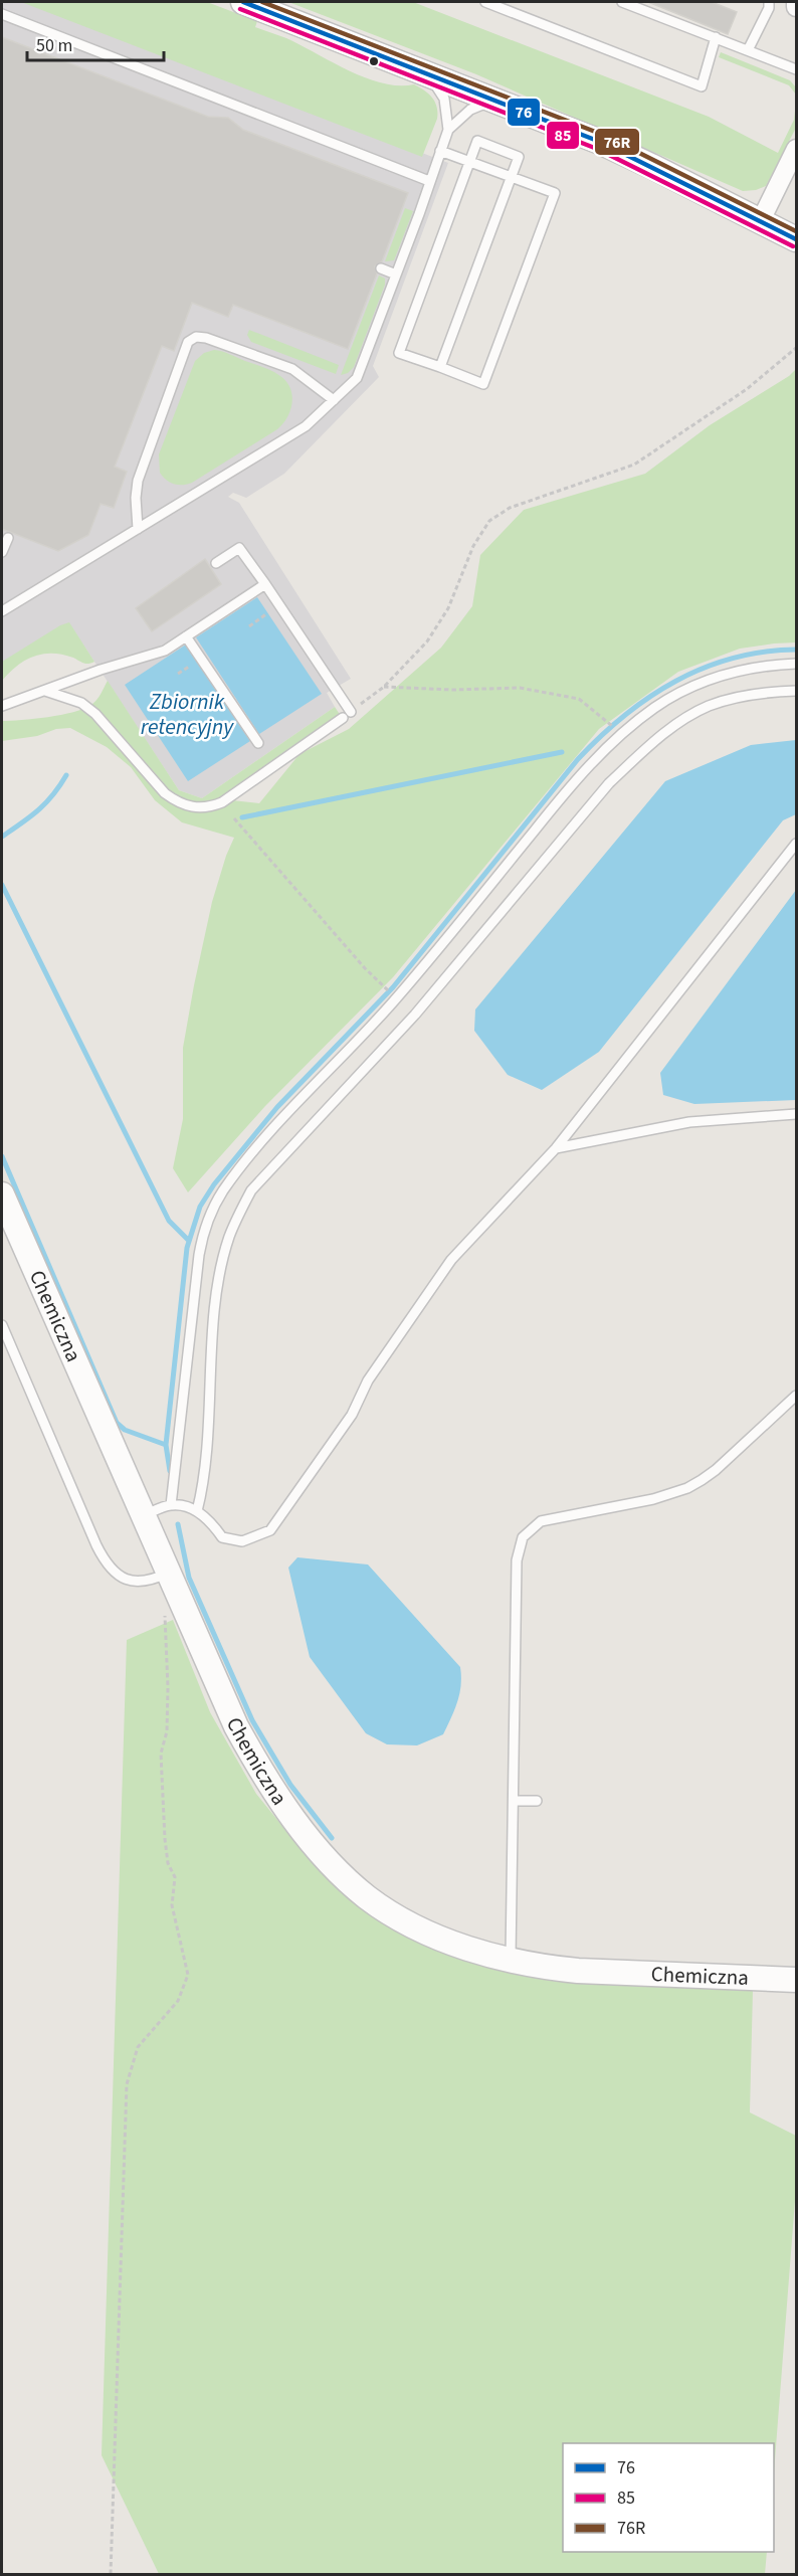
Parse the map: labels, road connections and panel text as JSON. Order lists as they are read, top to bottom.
{
  "streets": {
    "street": ["Chemiczna"]
  },
  "water": ["Zbiornik retencyjny"],
  "lines": ["transit line 76", "transit line 76R", "transit line 85"],
  "legend": ["76", "85", "76R"],
  "scale_bar": "50 m"
}
